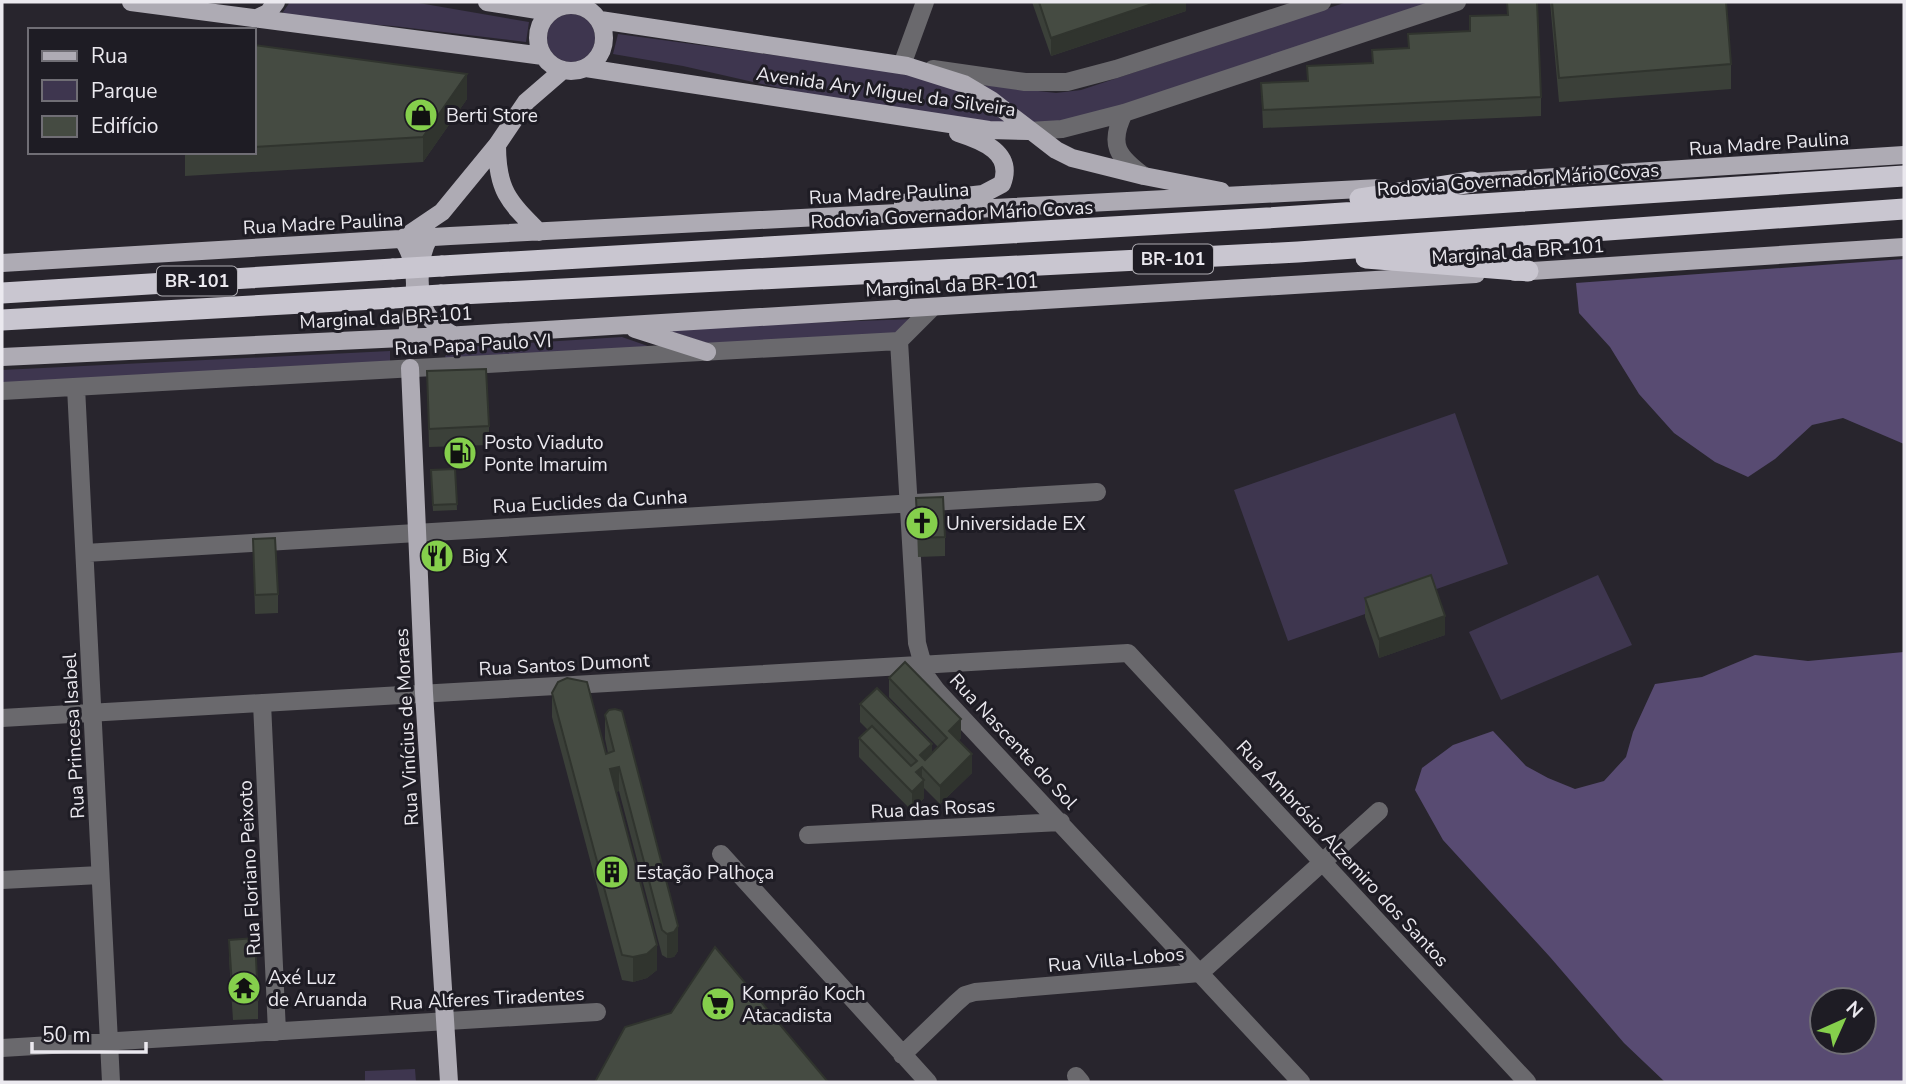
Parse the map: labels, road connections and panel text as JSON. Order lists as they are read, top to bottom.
{
  "streets": {
    "highway": ["Rodovia Governador Mário Covas", "BR-101"],
    "main road": [
      "Avenida Ary Miguel da Silveira",
      "Rua Madre Paulina",
      "Marginal da BR-101",
      "Rua Vinícius de Moraes"
    ],
    "street": [
      "Rua Papa Paulo VI",
      "Rua Euclides da Cunha",
      "Rua Santos Dumont",
      "Rua Princesa Isabel",
      "Rua Nascente do Sol",
      "Rua das Rosas",
      "Rua Ambrósio Alzemiro dos Santos",
      "Rua Floriano Peixoto",
      "Rua Villa-Lobos",
      "Rua Alferes Tiradentes"
    ]
  },
  "crossings": [
    ["Rua Papa Paulo VI", "Rua Vinícius de Moraes"],
    ["Rua Papa Paulo VI", "Rua Princesa Isabel"],
    ["Rua Papa Paulo VI", "Rua Nascente do Sol"],
    ["Rua Euclides da Cunha", "Rua Vinícius de Moraes"],
    ["Rua Euclides da Cunha", "Rua Princesa Isabel"],
    ["Rua Euclides da Cunha", "Rua Nascente do Sol"],
    ["Rua Santos Dumont", "Rua Vinícius de Moraes"],
    ["Rua Santos Dumont", "Rua Princesa Isabel"],
    ["Rua Santos Dumont", "Rua Nascente do Sol"],
    ["Rua Santos Dumont", "Rua Ambrósio Alzemiro dos Santos"],
    ["Rua Santos Dumont", "Rua Floriano Peixoto"],
    ["Rua Vinícius de Moraes", "Rua Alferes Tiradentes"],
    ["Rua Princesa Isabel", "Rua Alferes Tiradentes"],
    ["Rua Nascente do Sol", "Rua das Rosas"],
    ["Rua Nascente do Sol", "Rua Villa-Lobos"],
    ["Rua Ambrósio Alzemiro dos Santos", "Rua Villa-Lobos"],
    ["Rua Floriano Peixoto", "Rua Alferes Tiradentes"]
  ],
  "places": {
    "shop": ["Berti Store"],
    "fuel station": ["Posto Viaduto Ponte Imaruim"],
    "church": ["Universidade EX"],
    "restaurant": ["Big X"],
    "building": ["Estação Palhoça"],
    "temple": ["Axé Luz de Aruanda"],
    "supermarket": ["Komprão Koch Atacadista"]
  },
  "legend": ["Rua", "Parque", "Edifício"],
  "scale_bar": "50 m",
  "north": "top right"
}
